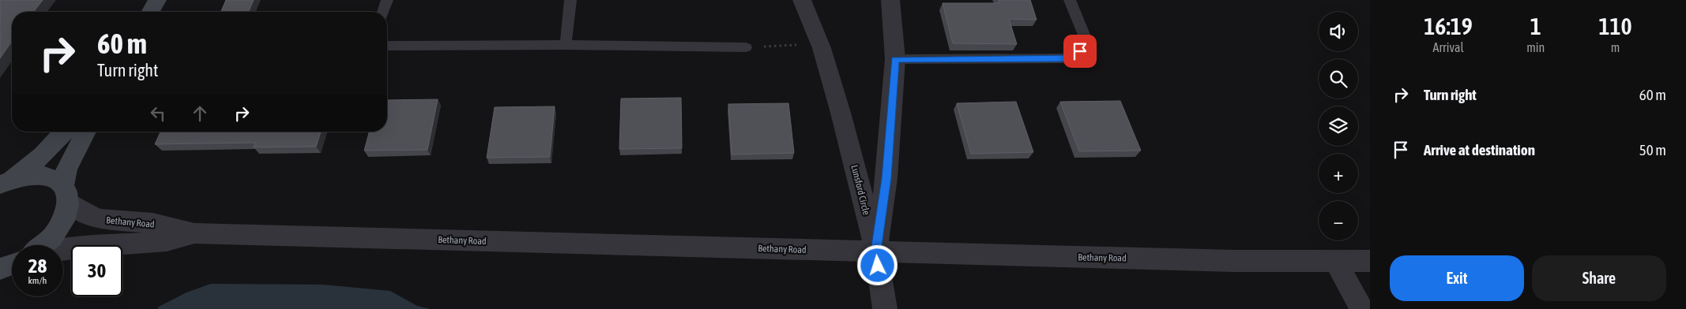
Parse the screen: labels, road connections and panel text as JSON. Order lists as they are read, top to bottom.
{
  "streets": {
    "street": ["Lunsford Circle", "Bethany Road"]
  },
  "crossings": [
    ["Lunsford Circle", "Bethany Road"]
  ],
  "page": {
    "eta": [
      "16:19",
      "Arrival",
      "1",
      "min",
      "110",
      "m"
    ],
    "map_buttons": ["+", "−"],
    "turn": ["60 m", "Turn right"],
    "list": [
      {
        "name": "Turn right",
        "value": "60 m"
      },
      {
        "name": "Arrive at destination",
        "value": "50 m"
      }
    ],
    "speed": "28 km/h",
    "limit": "30",
    "buttons": ["Exit", "Share"]
  }
}
